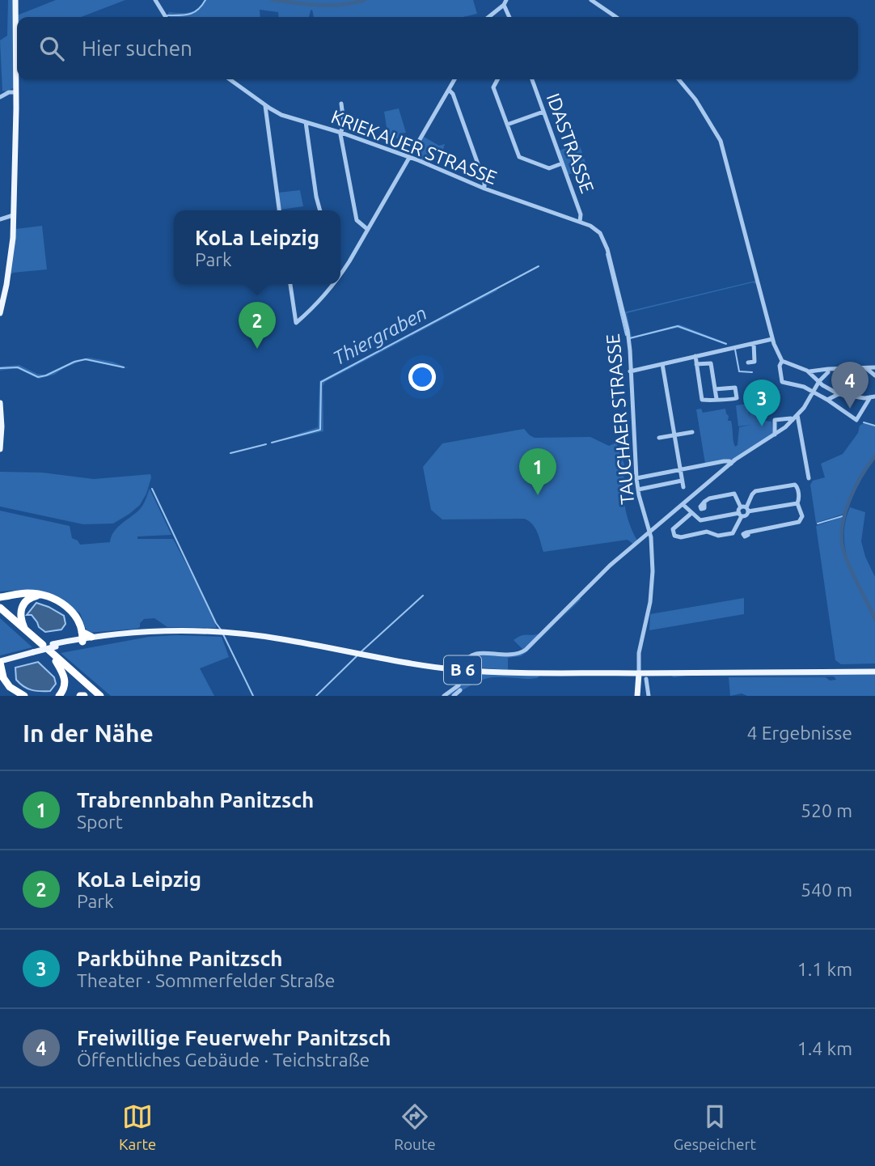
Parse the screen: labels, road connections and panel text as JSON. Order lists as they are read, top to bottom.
{
  "streets": {
    "main road": ["B 6"],
    "street": ["IDASTRASSE", "KRIEKAUER STRASSE", "TAUCHAER STRASSE"]
  },
  "crossings": [
    ["IDASTRASSE", "KRIEKAUER STRASSE"],
    ["KRIEKAUER STRASSE", "TAUCHAER STRASSE"],
    ["TAUCHAER STRASSE", "B 6"]
  ],
  "water": ["Thiergraben"],
  "page": {
    "search": "Hier suchen",
    "popup": ["KoLa Leipzig", "Park"],
    "pins": [
      "2",
      "4",
      "3",
      "1"
    ],
    "heading": ["In der Nähe", "4 Ergebnisse"],
    "list": [
      {
        "mark": "1",
        "name": "Trabrennbahn Panitzsch",
        "note": "Sport",
        "value": "520 m"
      },
      {
        "mark": "2",
        "name": "KoLa Leipzig",
        "note": "Park",
        "value": "540 m"
      },
      {
        "mark": "3",
        "name": "Parkbühne Panitzsch",
        "note": "Theater · Sommerfelder Straße",
        "value": "1.1 km"
      },
      {
        "mark": "4",
        "name": "Freiwillige Feuerwehr Panitzsch",
        "note": "Öffentliches Gebäude · Teichstraße",
        "value": "1.4 km"
      }
    ],
    "nav": ["Karte", "Route", "Gespeichert"]
  }
}
